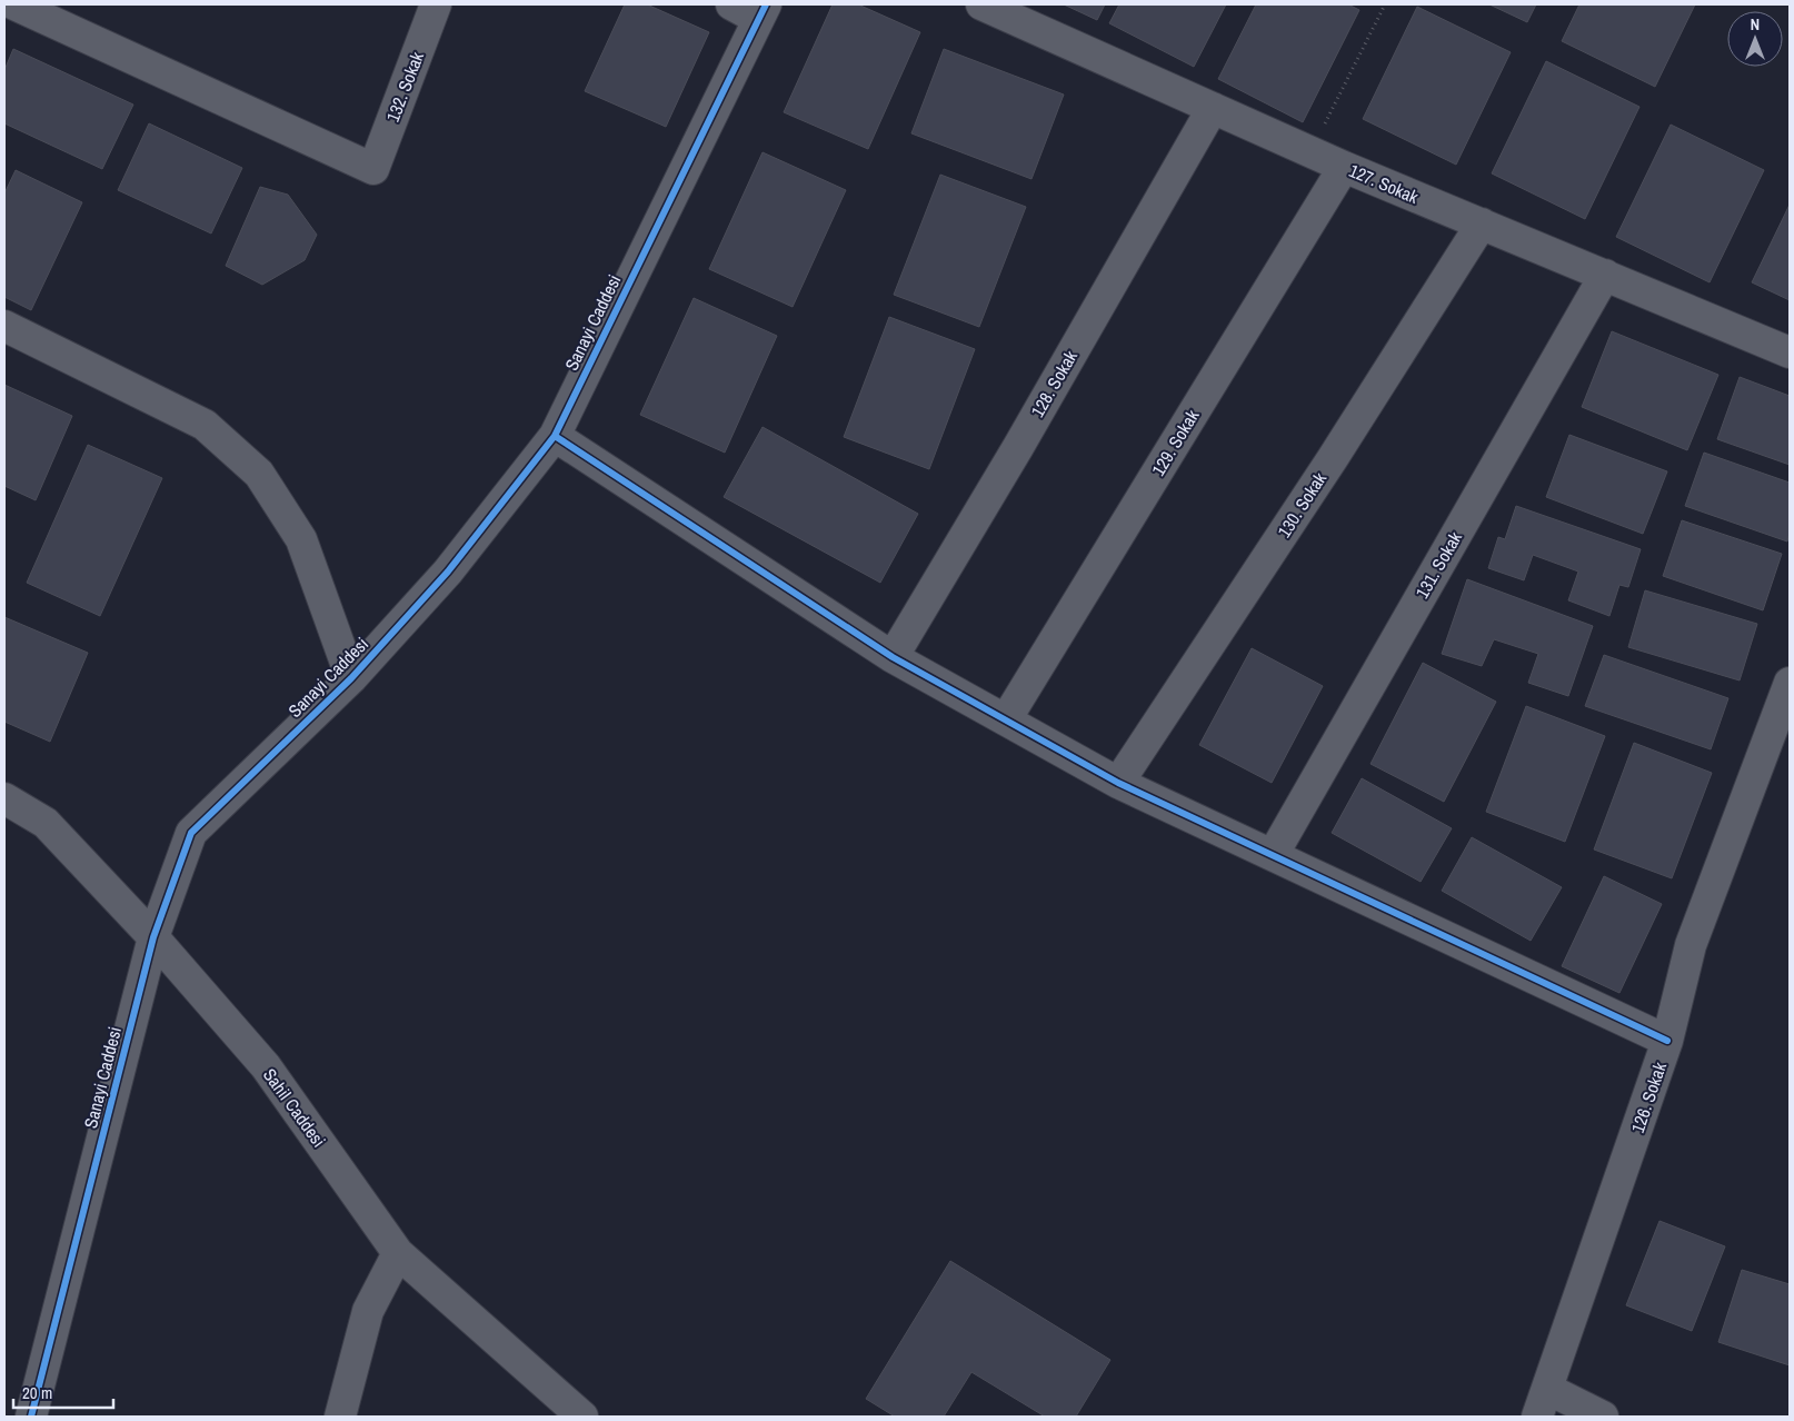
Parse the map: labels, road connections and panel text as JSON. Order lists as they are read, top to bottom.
{
  "streets": {
    "street": [
      "132. Sokak",
      "127. Sokak",
      "Sanayi Caddesi",
      "128. Sokak",
      "129. Sokak",
      "130. Sokak",
      "131. Sokak",
      "126. Sokak",
      "Sahil Caddesi"
    ]
  },
  "crossings": [
    ["127. Sokak", "128. Sokak"],
    ["127. Sokak", "129. Sokak"],
    ["127. Sokak", "130. Sokak"],
    ["127. Sokak", "131. Sokak"],
    ["Sanayi Caddesi", "Sahil Caddesi"]
  ],
  "scale_bar": "20 m",
  "north": "top"
}
